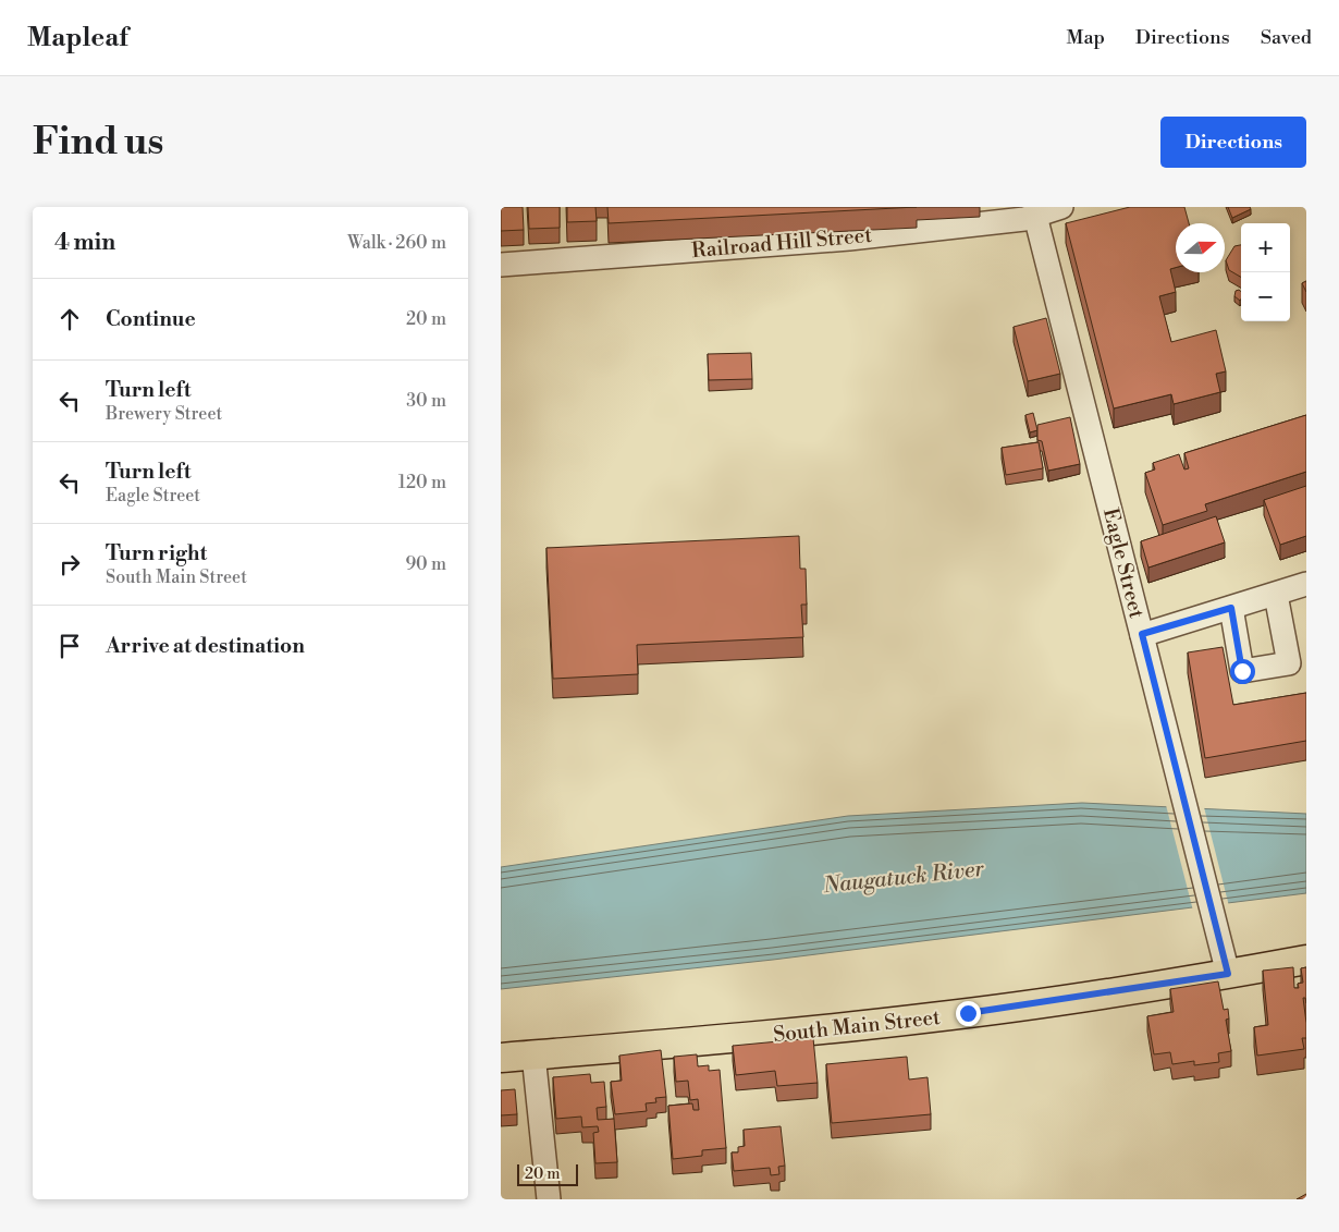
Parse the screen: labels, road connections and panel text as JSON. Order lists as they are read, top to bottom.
{
  "streets": {
    "main road": ["South Main Street"],
    "street": ["Railroad Hill Street", "Eagle Street"]
  },
  "crossings": [
    ["Railroad Hill Street", "Eagle Street"],
    ["Eagle Street", "South Main Street"]
  ],
  "water": ["Naugatuck River"],
  "scale_bar": "20 m",
  "north": "right",
  "page": {
    "header": "Mapleaf",
    "nav": ["Map", "Directions", "Saved"],
    "buttons": "Directions",
    "title": "Find us",
    "heading": ["4 min", "Walk · 260 m"],
    "map_buttons": ["+", "−"],
    "list": [
      ["Continue", "20 m"],
      ["Turn left", "Brewery Street", "30 m"],
      ["Turn left", "Eagle Street", "120 m"],
      ["Turn right", "South Main Street", "90 m"],
      "Arrive at destination"
    ],
    "scale": "20 m"
  }
}
